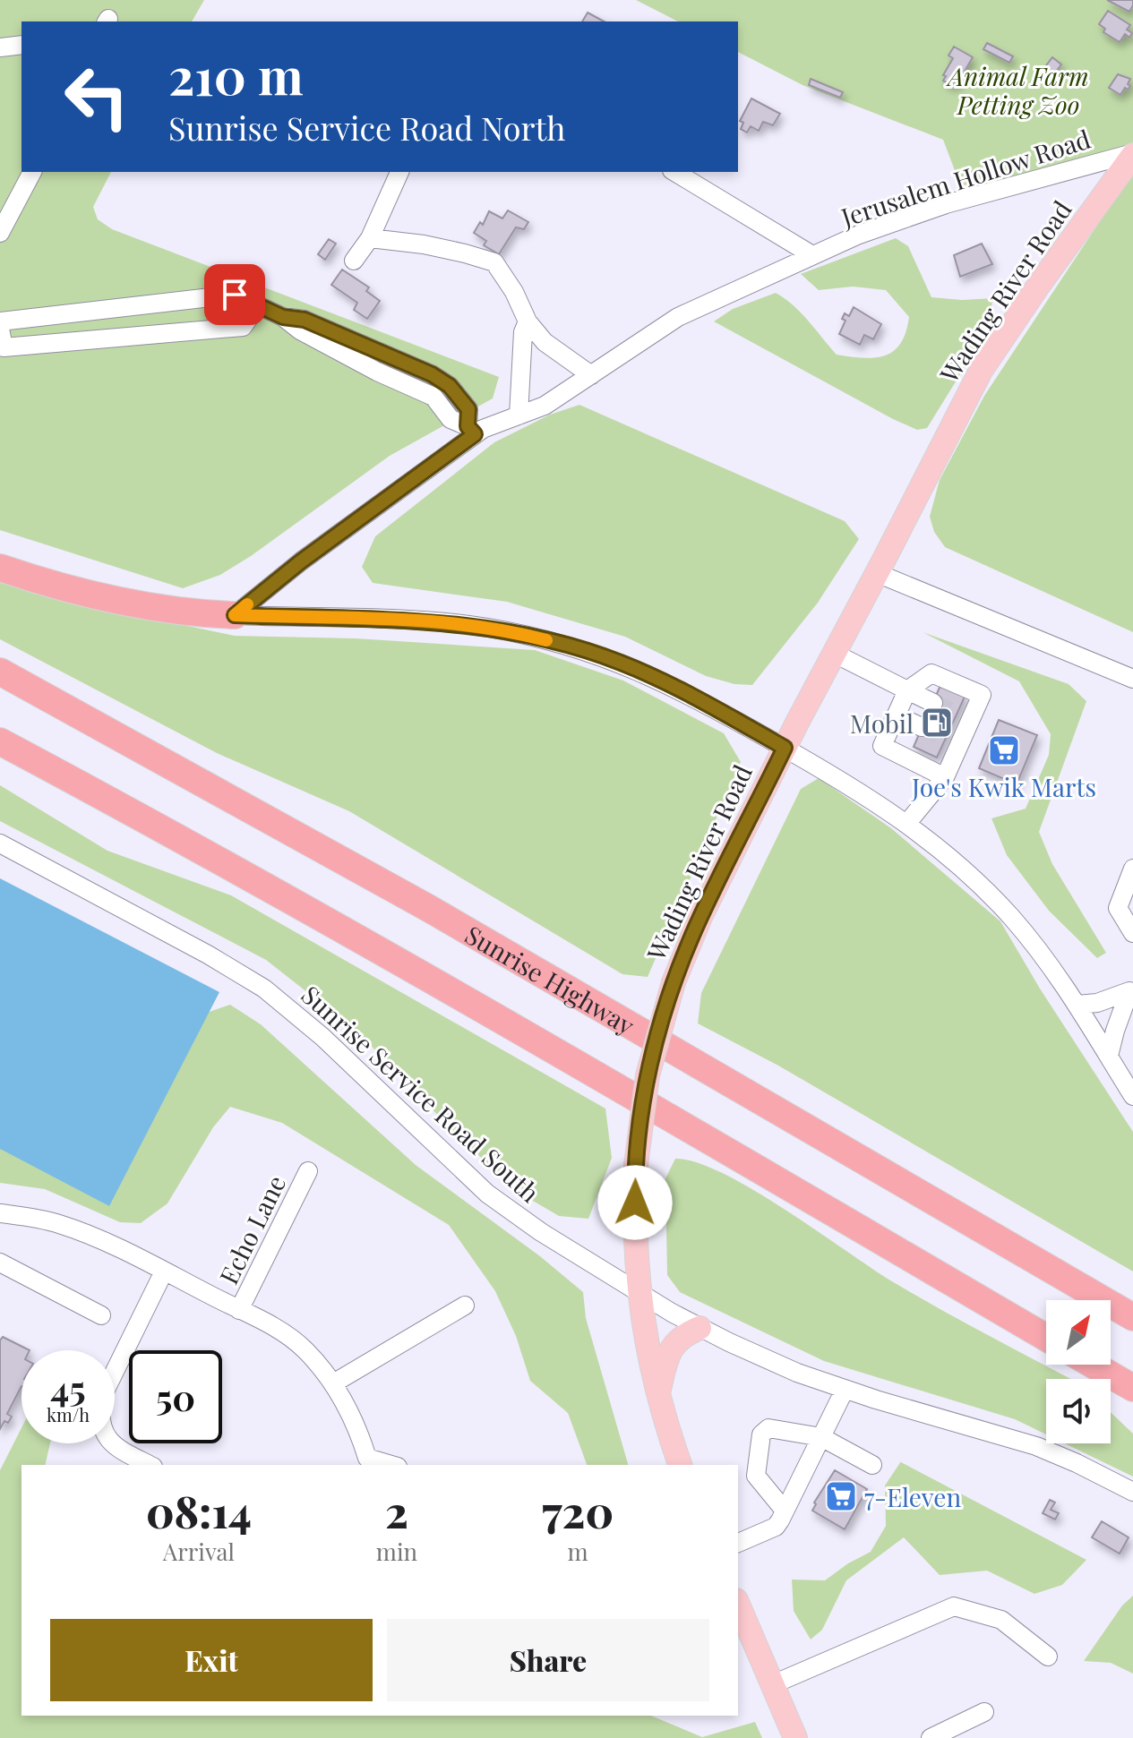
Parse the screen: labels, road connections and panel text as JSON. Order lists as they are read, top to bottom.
{
  "streets": {
    "highway": ["Sunrise Highway"],
    "main road": ["Wading River Road"],
    "street": ["Jerusalem Hollow Road", "Sunrise Service Road South", "Echo Lane"]
  },
  "crossings": [
    ["Jerusalem Hollow Road", "Wading River Road"],
    ["Wading River Road", "Sunrise Service Road South"]
  ],
  "parks": ["Animal Farm Petting Zoo"],
  "places": {
    "fuel station": ["Mobil"],
    "supermarket": ["Joe's Kwik Marts", "7-Eleven"]
  },
  "north": "top right",
  "page": {
    "turn": ["210 m", "Sunrise Service Road North"],
    "speed": "45 km/h",
    "limit": "50",
    "eta": [
      "08:14",
      "Arrival",
      "2",
      "min",
      "720",
      "m"
    ],
    "buttons": ["Exit", "Share"]
  }
}
